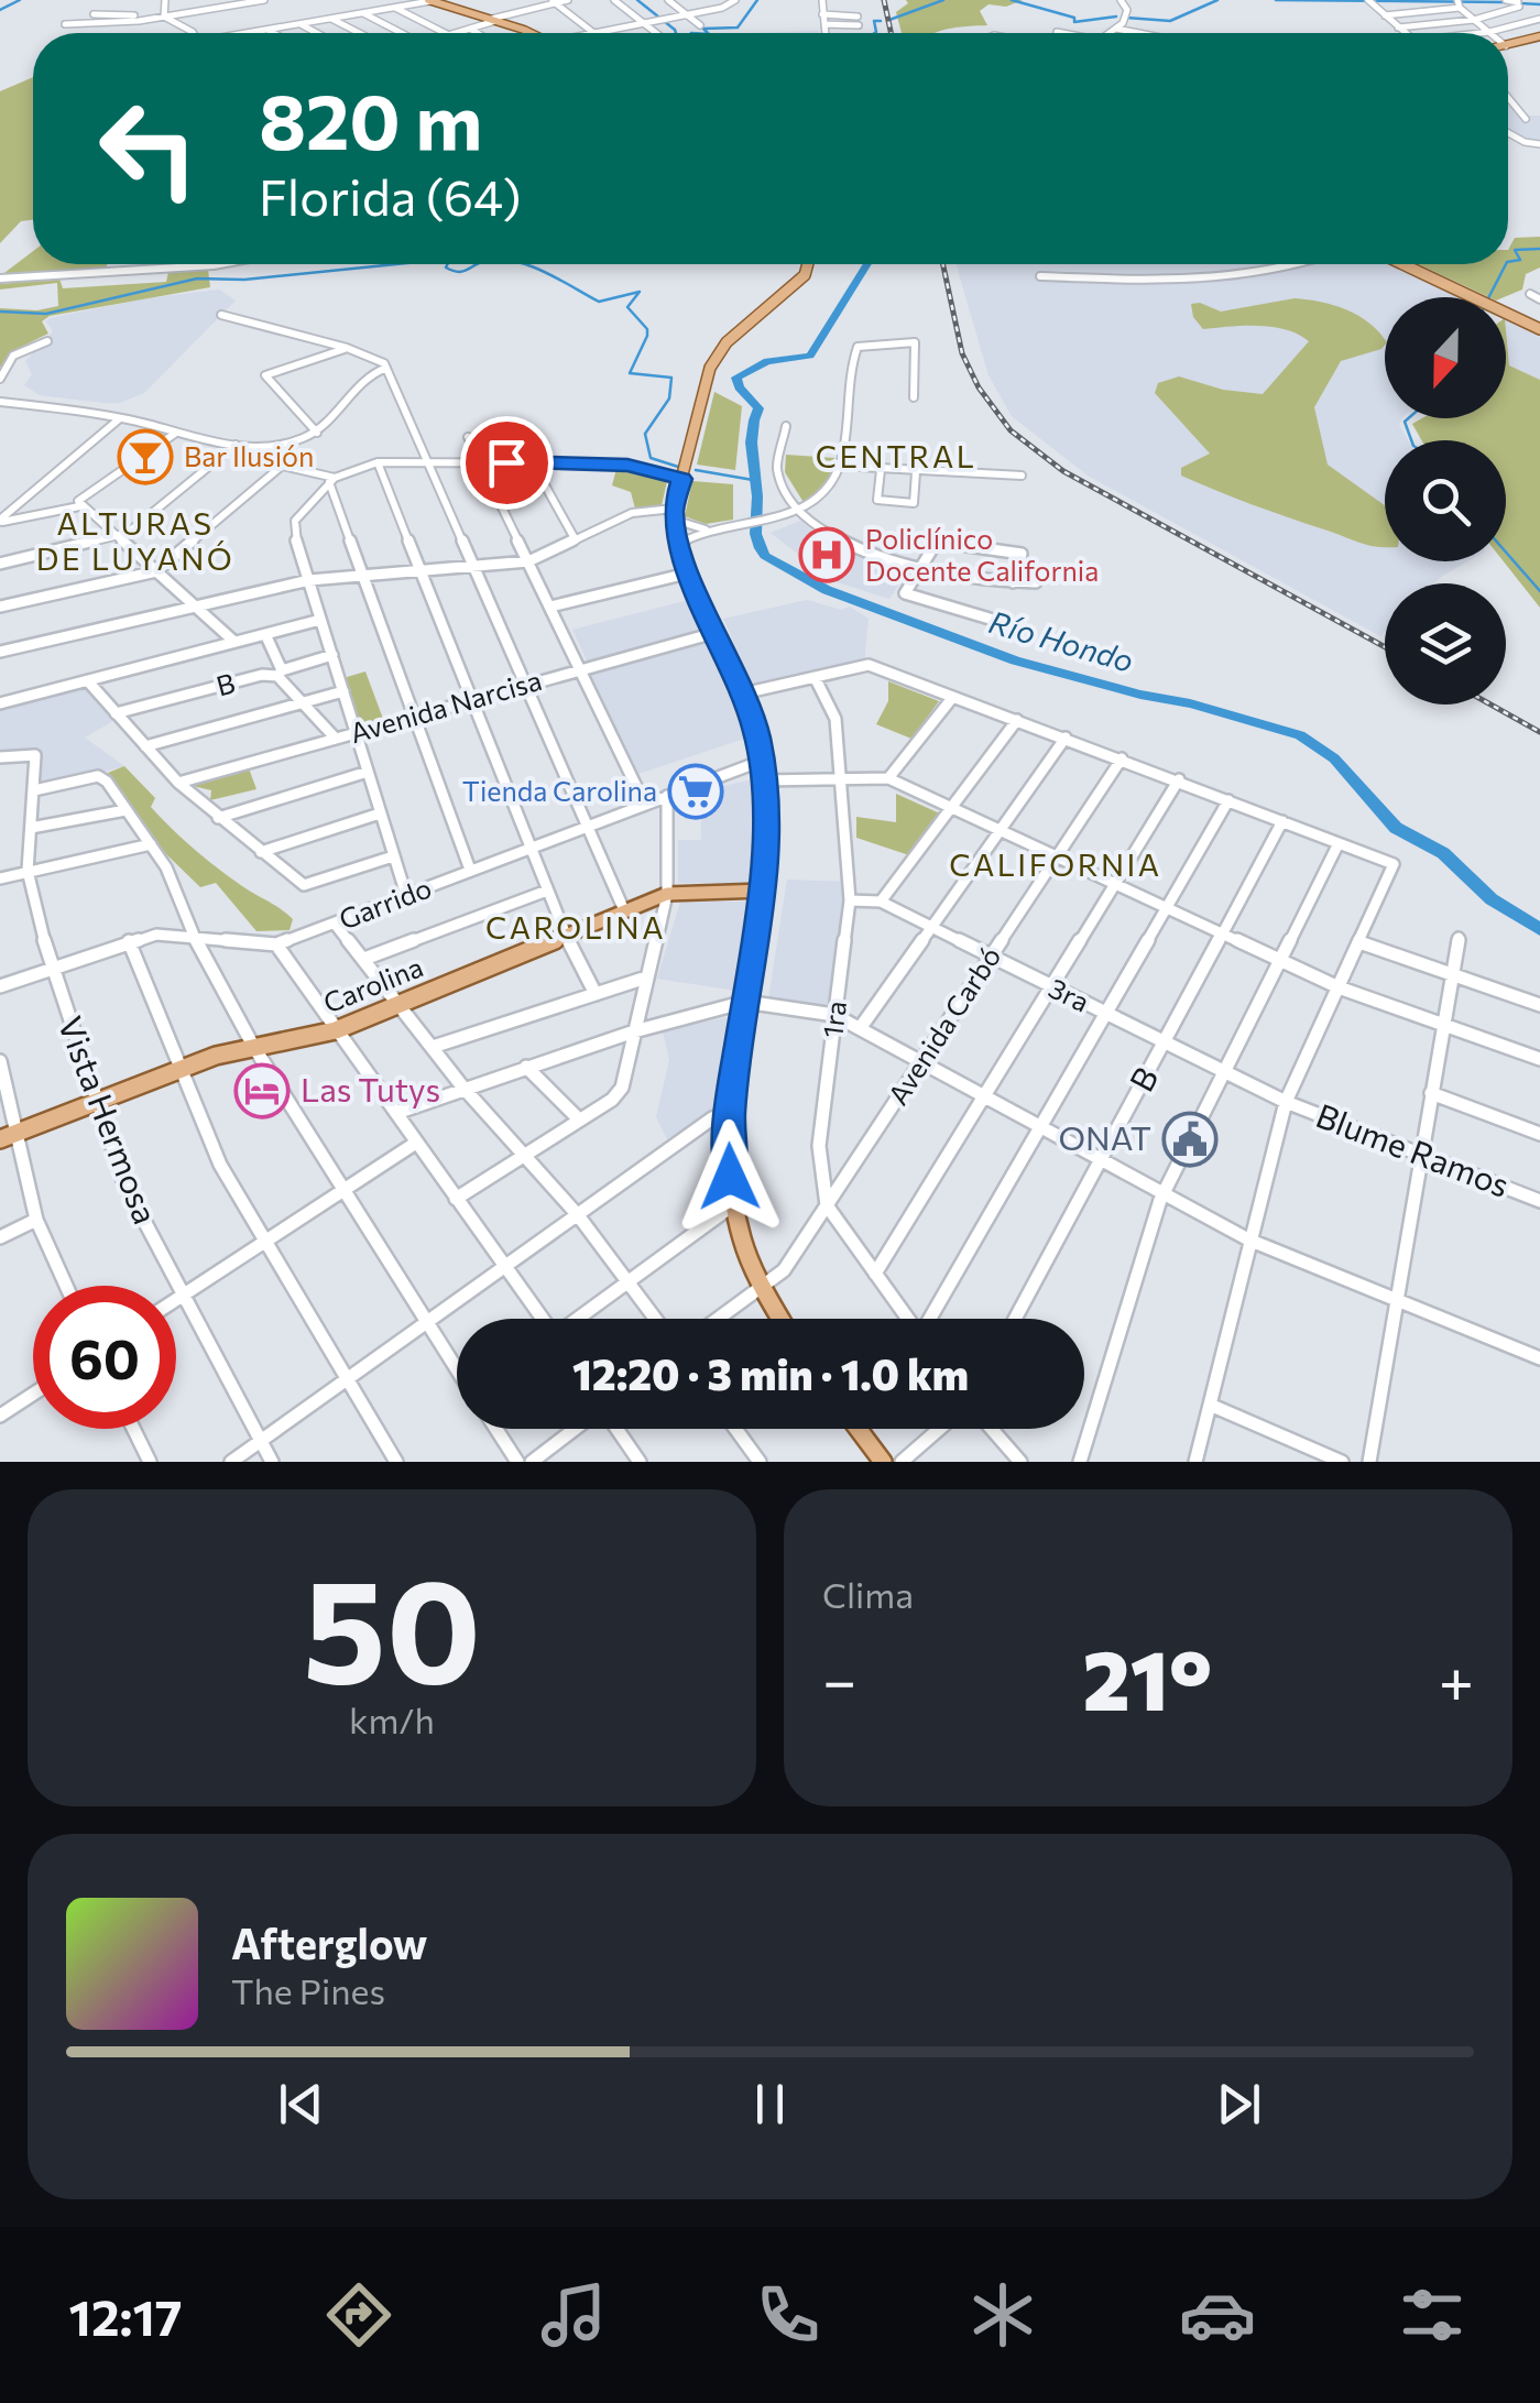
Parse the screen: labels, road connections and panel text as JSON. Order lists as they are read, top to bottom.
{
  "streets": {
    "main road": ["Carolina"],
    "street": [
      "B",
      "Avenida Narcisa",
      "Garrido",
      "3ra",
      "1ra",
      "Avenida Carbó",
      "Vista Hermosa",
      "Blume Ramos"
    ]
  },
  "crossings": [
    ["B", "3ra"],
    ["Garrido", "Vista Hermosa"],
    ["Carolina", "Vista Hermosa"],
    ["3ra", "1ra"],
    ["3ra", "Avenida Carbó"],
    ["3ra", "Blume Ramos"],
    ["1ra", "Avenida Carbó"]
  ],
  "districts": [
    "CENTRAL",
    "ALTURAS DE LUYANÓ",
    "CALIFORNIA",
    "CAROLINA"
  ],
  "water": ["Río Hondo"],
  "places": {
    "bar": ["Bar Ilusión"],
    "hospital": ["Policlínico Docente California"],
    "supermarket": ["Tienda Carolina"],
    "hotel": ["Las Tutys"],
    "public building": ["ONAT"]
  },
  "north": "bottom",
  "page": {
    "turn": ["820 m", "Florida (64)"],
    "limit": "60",
    "trip": "12:20 · 3 min · 1.0 km",
    "tile": [
      ["50", "km/h"],
      "Clima"
    ],
    "heat": ["−", "21°", "+"],
    "song": ["Afterglow", "The Pines"],
    "tabs": "12:17"
  }
}
